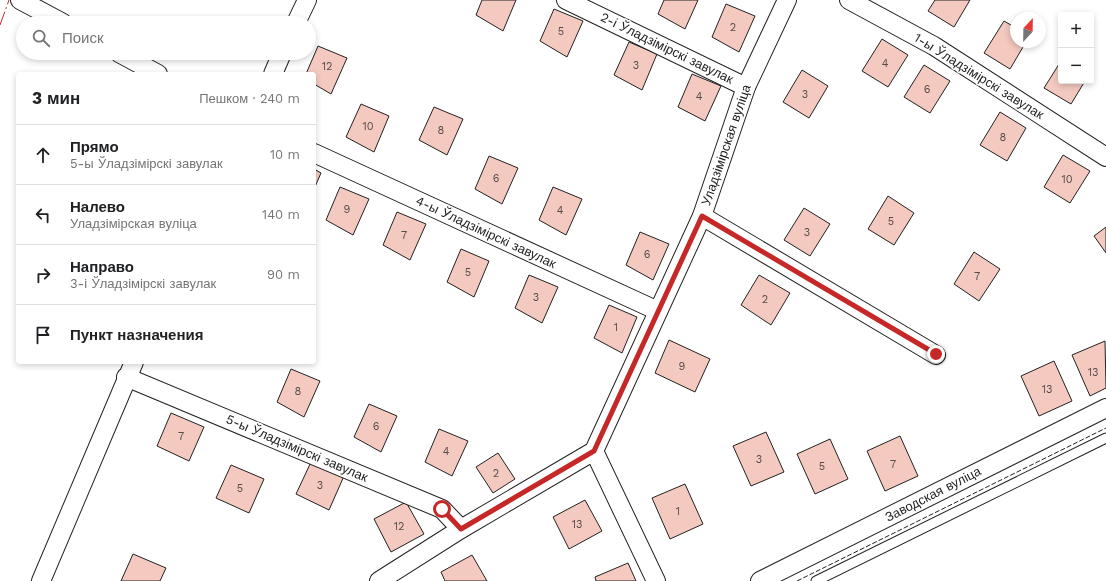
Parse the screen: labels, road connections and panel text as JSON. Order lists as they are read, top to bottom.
{
  "streets": {
    "street": [
      "2-і Ўладзімірскі завулак",
      "1-ы Ўладзімірскі завулак",
      "Уладзімірская вуліца",
      "4-ы Ўладзімірскі завулак",
      "5-ы Ўладзімірскі завулак",
      "Заводская вуліца"
    ]
  },
  "crossings": [
    ["2-і Ўладзімірскі завулак", "Уладзімірская вуліца"],
    ["Уладзімірская вуліца", "4-ы Ўладзімірскі завулак"]
  ],
  "house_numbers": [
    "2",
    "5",
    "4",
    "3",
    "12",
    "6",
    "3",
    "4",
    "10",
    "8",
    "8",
    "6",
    "10",
    "9",
    "4",
    "5",
    "3",
    "7",
    "6",
    "5",
    "7",
    "3",
    "2",
    "1",
    "9",
    "13",
    "13",
    "8",
    "6",
    "7",
    "4",
    "3",
    "7",
    "5",
    "2",
    "3",
    "5",
    "1",
    "13",
    "12"
  ],
  "north": "top",
  "page": {
    "map_buttons": ["+", "−"],
    "search": "Поиск",
    "heading": ["3 мин", "Пешком · 240 m"],
    "list": [
      ["Прямо", "5-ы Ўладзімірскі завулак", "10 m"],
      ["Налево", "Уладзімірская вуліца", "140 m"],
      ["Направо", "3-і Ўладзімірскі завулак", "90 m"],
      "Пункт назначения"
    ]
  }
}
